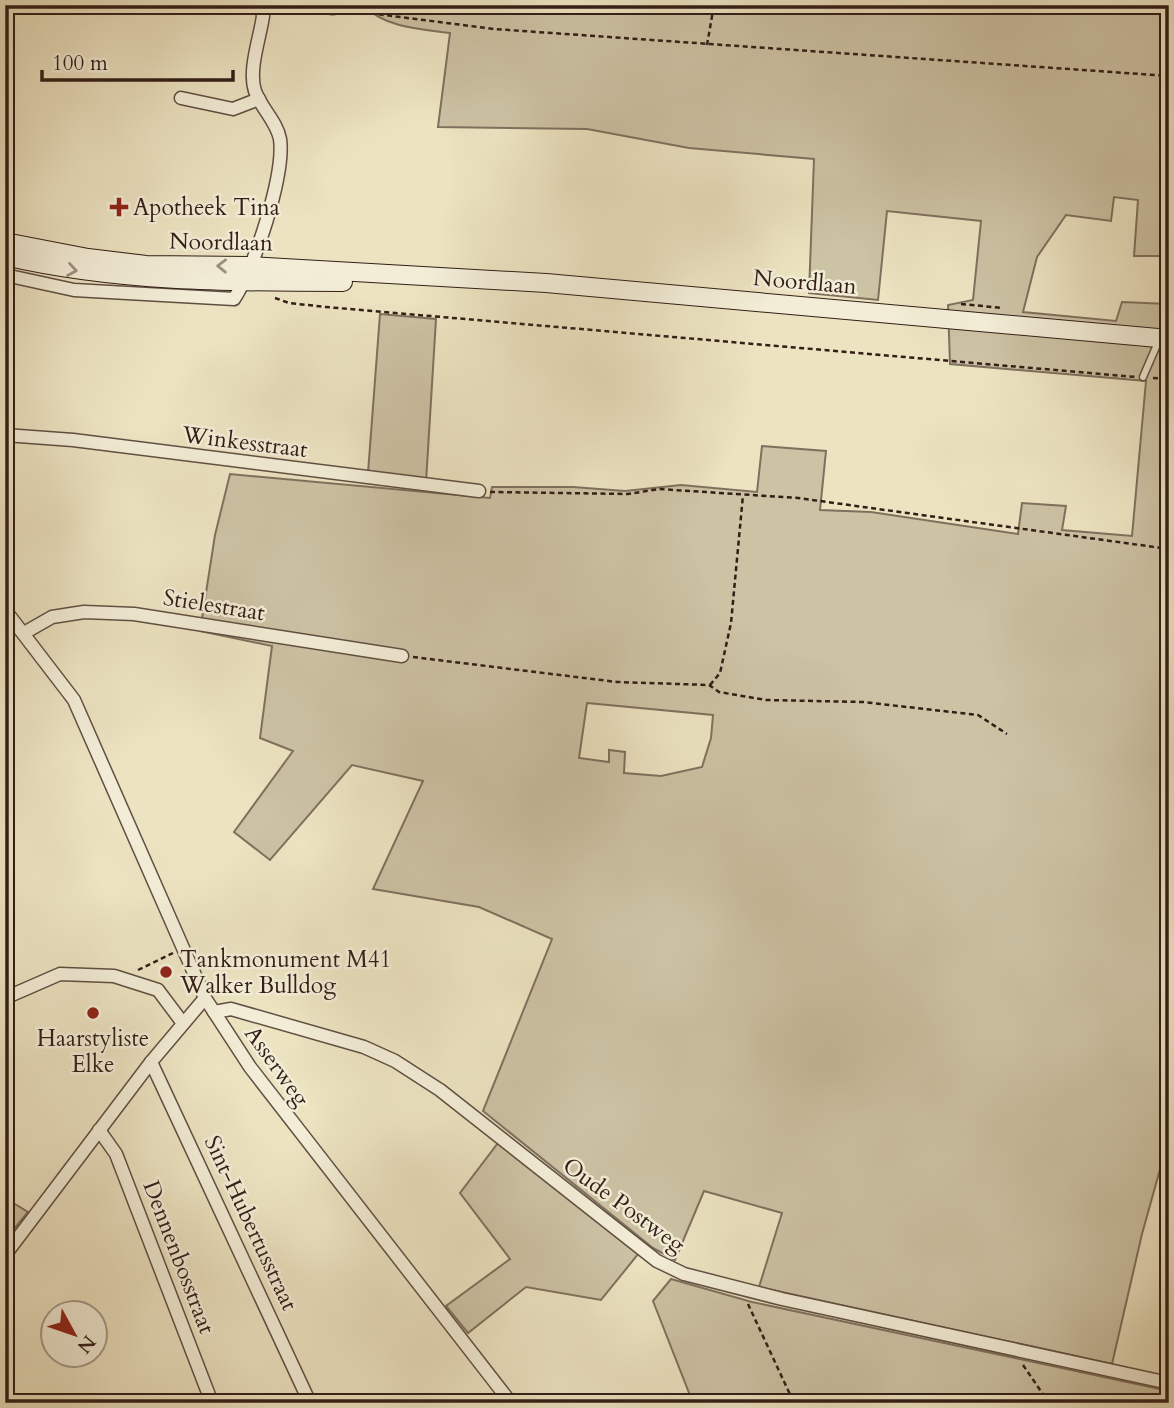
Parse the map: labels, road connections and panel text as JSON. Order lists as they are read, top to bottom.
{
  "streets": {
    "main road": ["Noordlaan"],
    "street": [
      "Winkesstraat",
      "Stielestraat",
      "Asserweg",
      "Oude Postweg",
      "Sint-Hubertusstraat",
      "Dennenbosstraat"
    ]
  },
  "crossings": [
    ["Stielestraat", "Asserweg"],
    ["Asserweg", "Oude Postweg"]
  ],
  "places": {
    "health": ["Apotheek Tina"],
    "other": ["Tankmonument M41 Walker Bulldog", "Haarstyliste Elke"]
  },
  "scale_bar": "100 m",
  "north": "bottom right"
}
